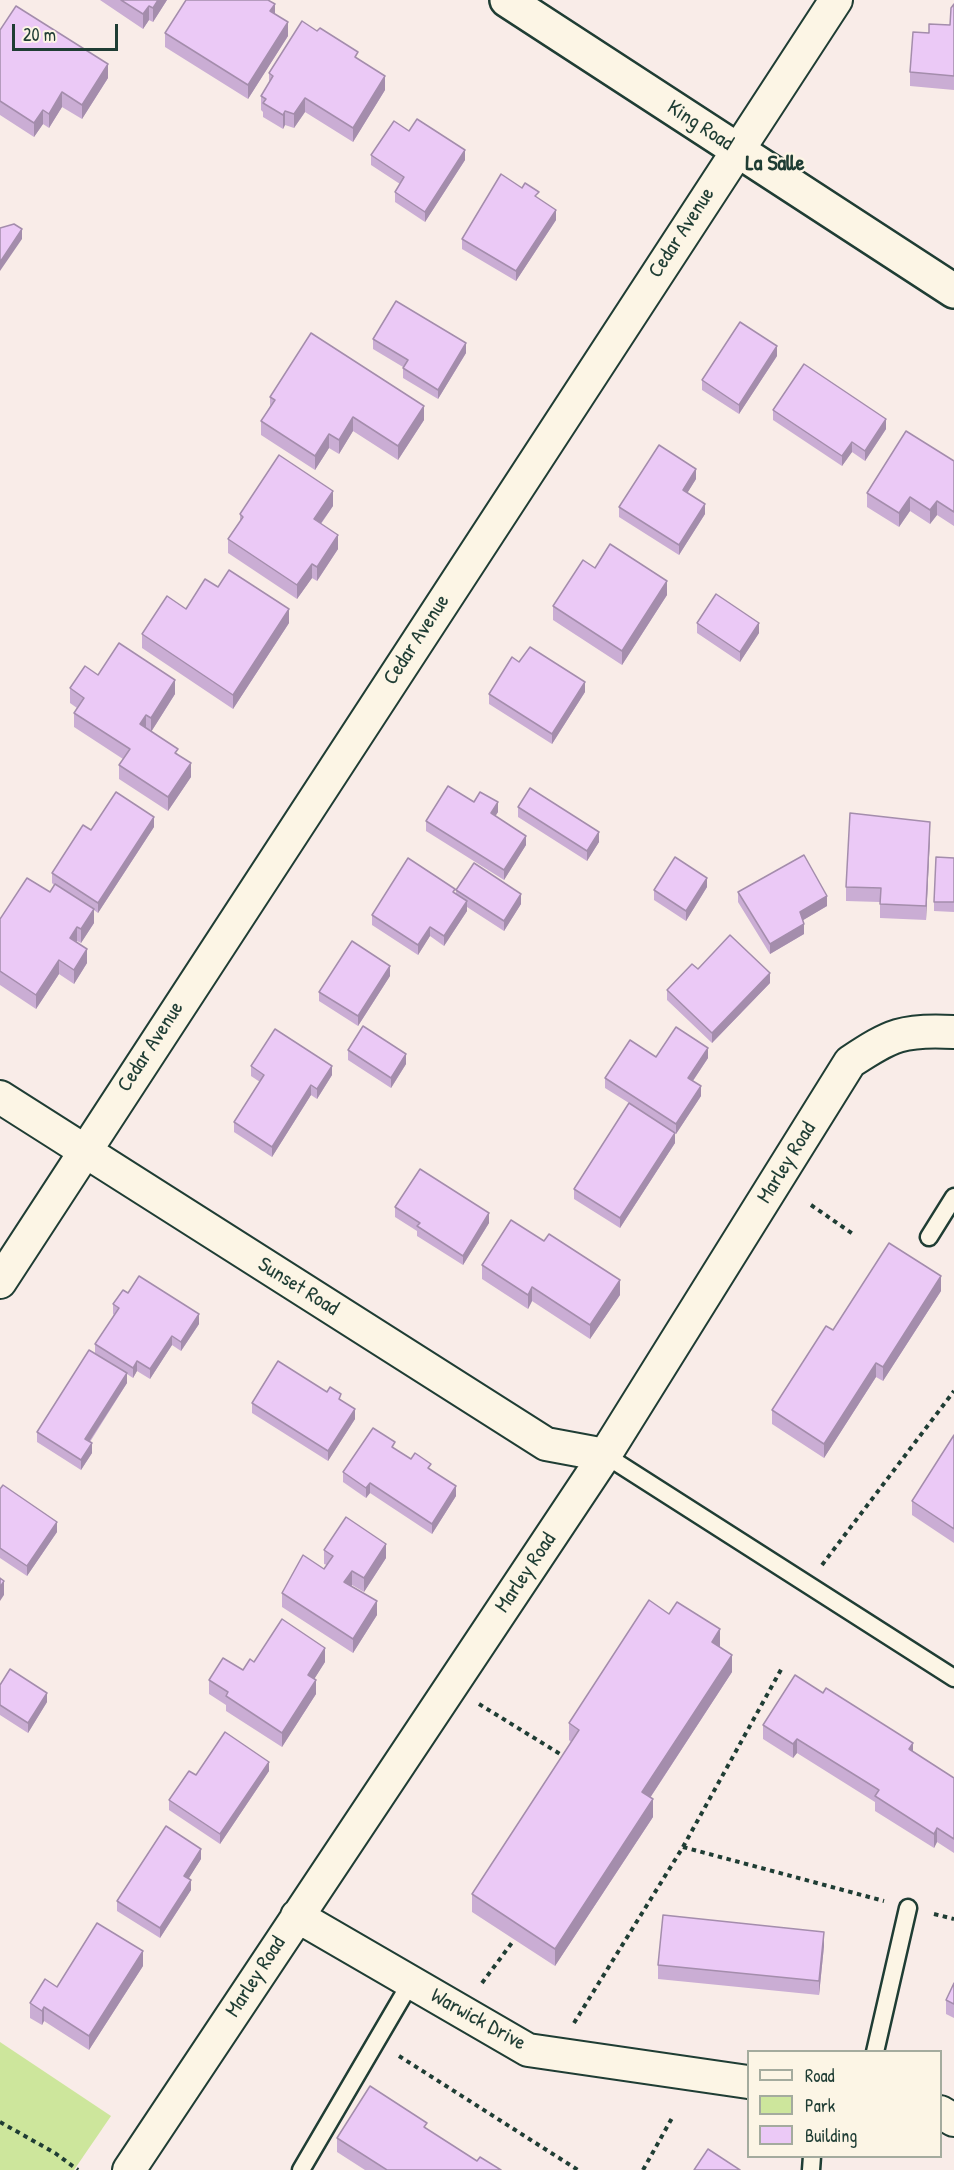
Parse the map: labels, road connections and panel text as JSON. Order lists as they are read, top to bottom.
{
  "streets": {
    "main road": ["King Road"],
    "street": [
      "Cedar Avenue",
      "Marley Road",
      "Sunset Road",
      "Warwick Drive"
    ]
  },
  "crossings": [
    ["King Road", "Cedar Avenue"],
    ["Cedar Avenue", "Sunset Road"],
    ["Marley Road", "Sunset Road"],
    ["Marley Road", "Warwick Drive"]
  ],
  "districts": ["La Salle"],
  "legend": ["Road", "Park", "Building"],
  "scale_bar": "20 m"
}
